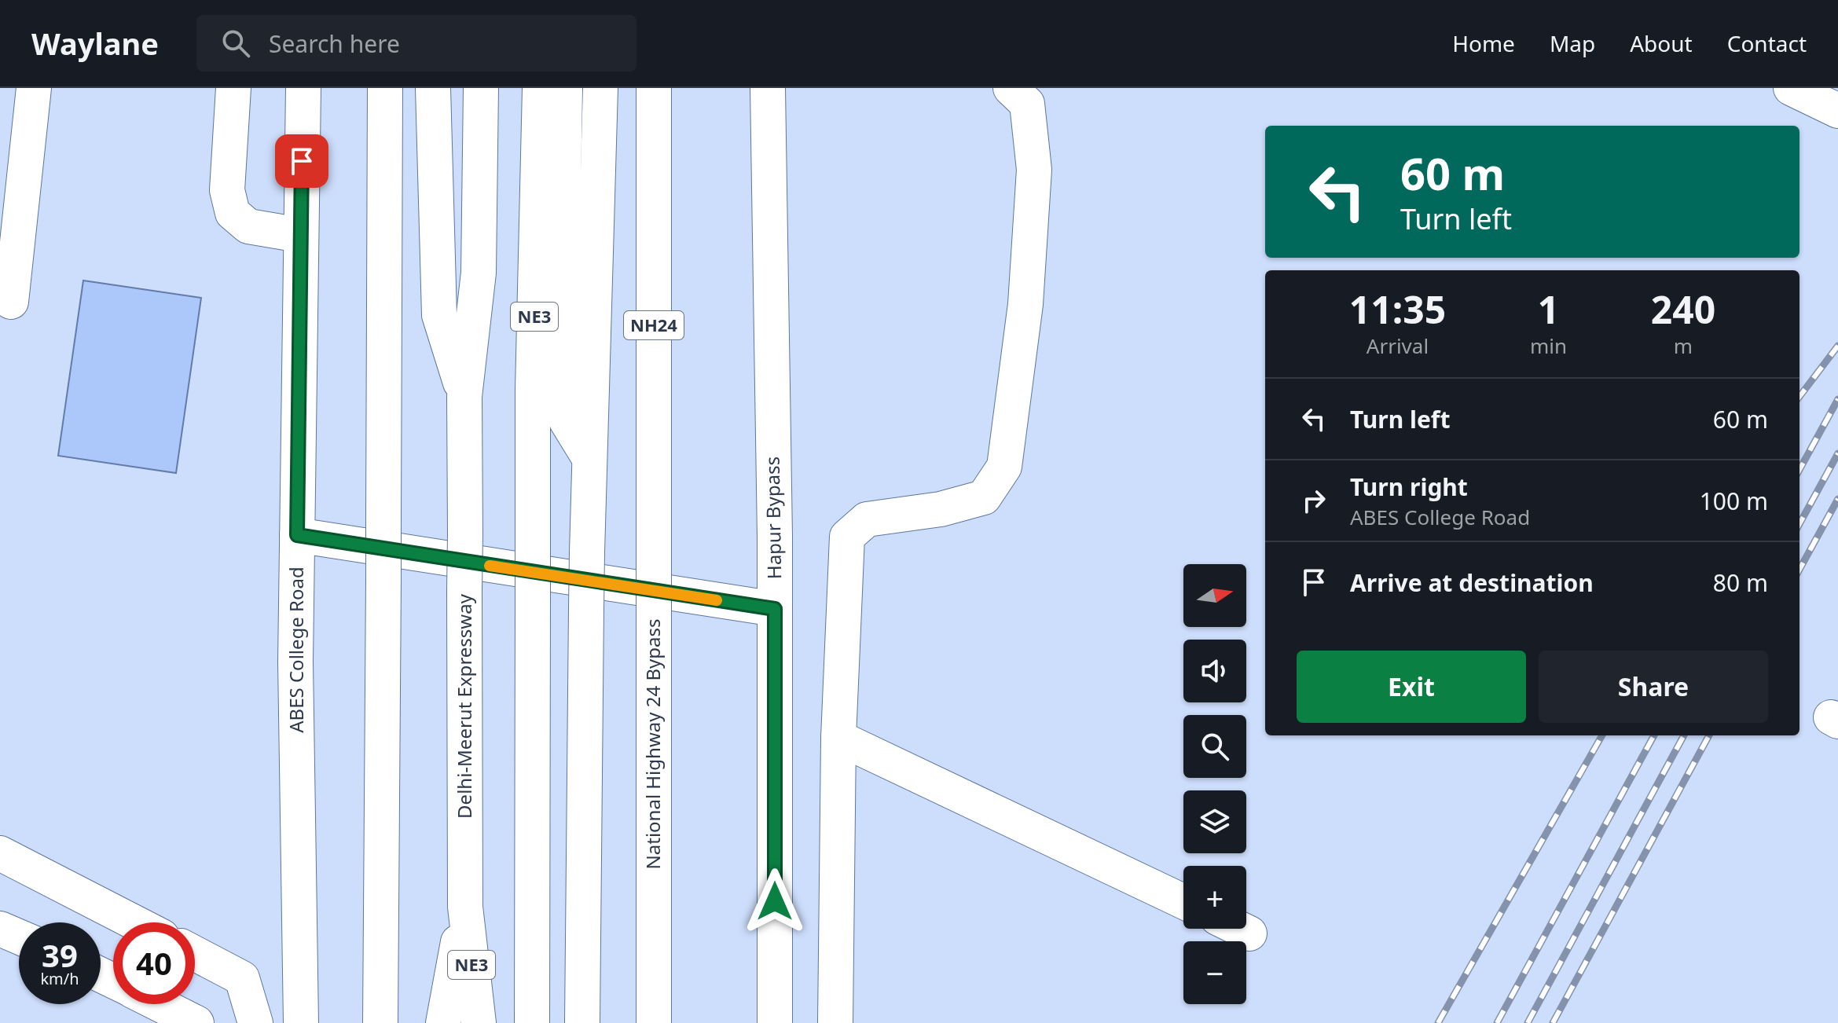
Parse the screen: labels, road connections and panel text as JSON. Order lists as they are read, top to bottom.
{
  "streets": {
    "main road": [
      "NE3",
      "NH24",
      "Hapur Bypass",
      "ABES College Road",
      "Delhi-Meerut Expressway",
      "National Highway 24 Bypass"
    ]
  },
  "north": "right",
  "page": {
    "header": "Waylane",
    "search": "Search here",
    "nav": [
      "Home",
      "Map",
      "About",
      "Contact"
    ],
    "turn": ["60 m", "Turn left"],
    "eta": [
      "11:35",
      "Arrival",
      "1",
      "min",
      "240",
      "m"
    ],
    "list": [
      {
        "name": "Turn left",
        "value": "60 m"
      },
      {
        "name": "Turn right",
        "note": "ABES College Road",
        "value": "100 m"
      },
      {
        "name": "Arrive at destination",
        "value": "80 m"
      }
    ],
    "map_buttons": ["+", "−"],
    "buttons": ["Exit", "Share"],
    "speed": "39 km/h",
    "limit": "40"
  }
}
